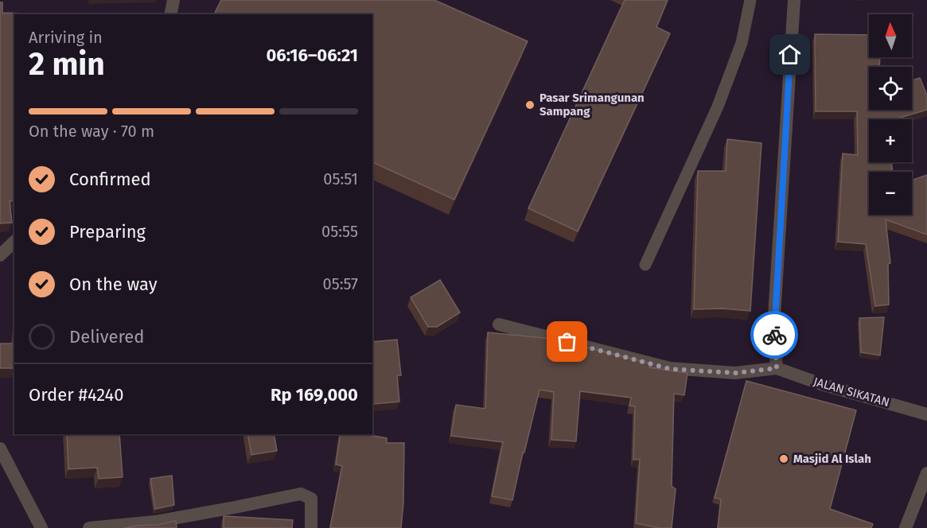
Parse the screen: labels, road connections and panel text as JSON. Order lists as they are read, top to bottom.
{
  "streets": {
    "street": ["JALAN SIKATAN"]
  },
  "places": ["Pasar Srimangunan Sampang", "Masjid Al Islah"],
  "north": "top",
  "page": {
    "map_buttons": ["+", "−"],
    "heading": ["2 min", "Arriving in", "06:16–06:21"],
    "panel": ["Order #4240", "Rp 169,000"],
    "bar": "On the way · 70 m",
    "list": [
      ["Confirmed", "05:51"],
      ["Preparing", "05:55"],
      ["On the way", "05:57"],
      "Delivered"
    ]
  }
}
